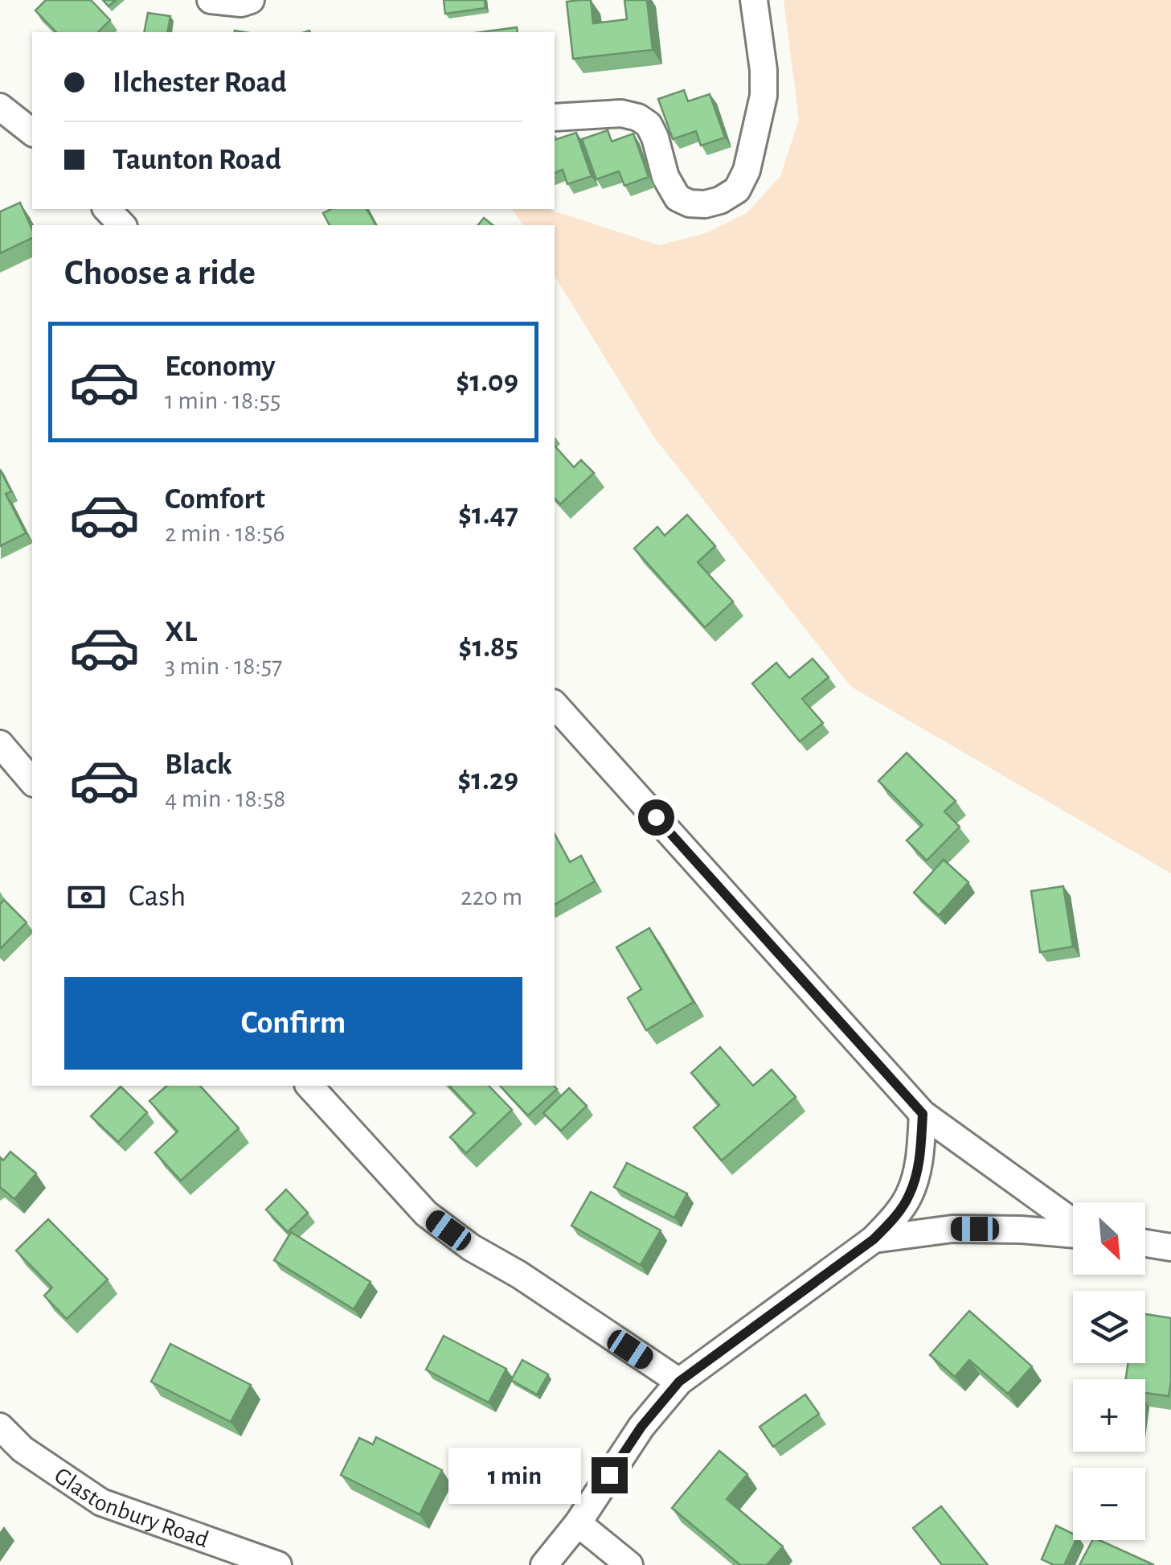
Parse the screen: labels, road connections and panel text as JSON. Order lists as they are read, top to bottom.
{
  "streets": {
    "street": ["Glastonbury Road"]
  },
  "north": "bottom right",
  "page": {
    "banner": ["Ilchester Road", "Taunton Road"],
    "heading": "Choose a ride",
    "list": [
      {
        "name": "Economy",
        "note": "1 min · 18:55",
        "value": "$1.09"
      },
      {
        "name": "Comfort",
        "note": "2 min · 18:56",
        "value": "$1.47"
      },
      {
        "name": "XL",
        "note": "3 min · 18:57",
        "value": "$1.85"
      },
      {
        "name": "Black",
        "note": "4 min · 18:58",
        "value": "$1.29"
      }
    ],
    "pay": ["Cash", "220 m"],
    "buttons": "Confirm",
    "map_buttons": ["+", "−"],
    "bubble": "1 min"
  }
}
